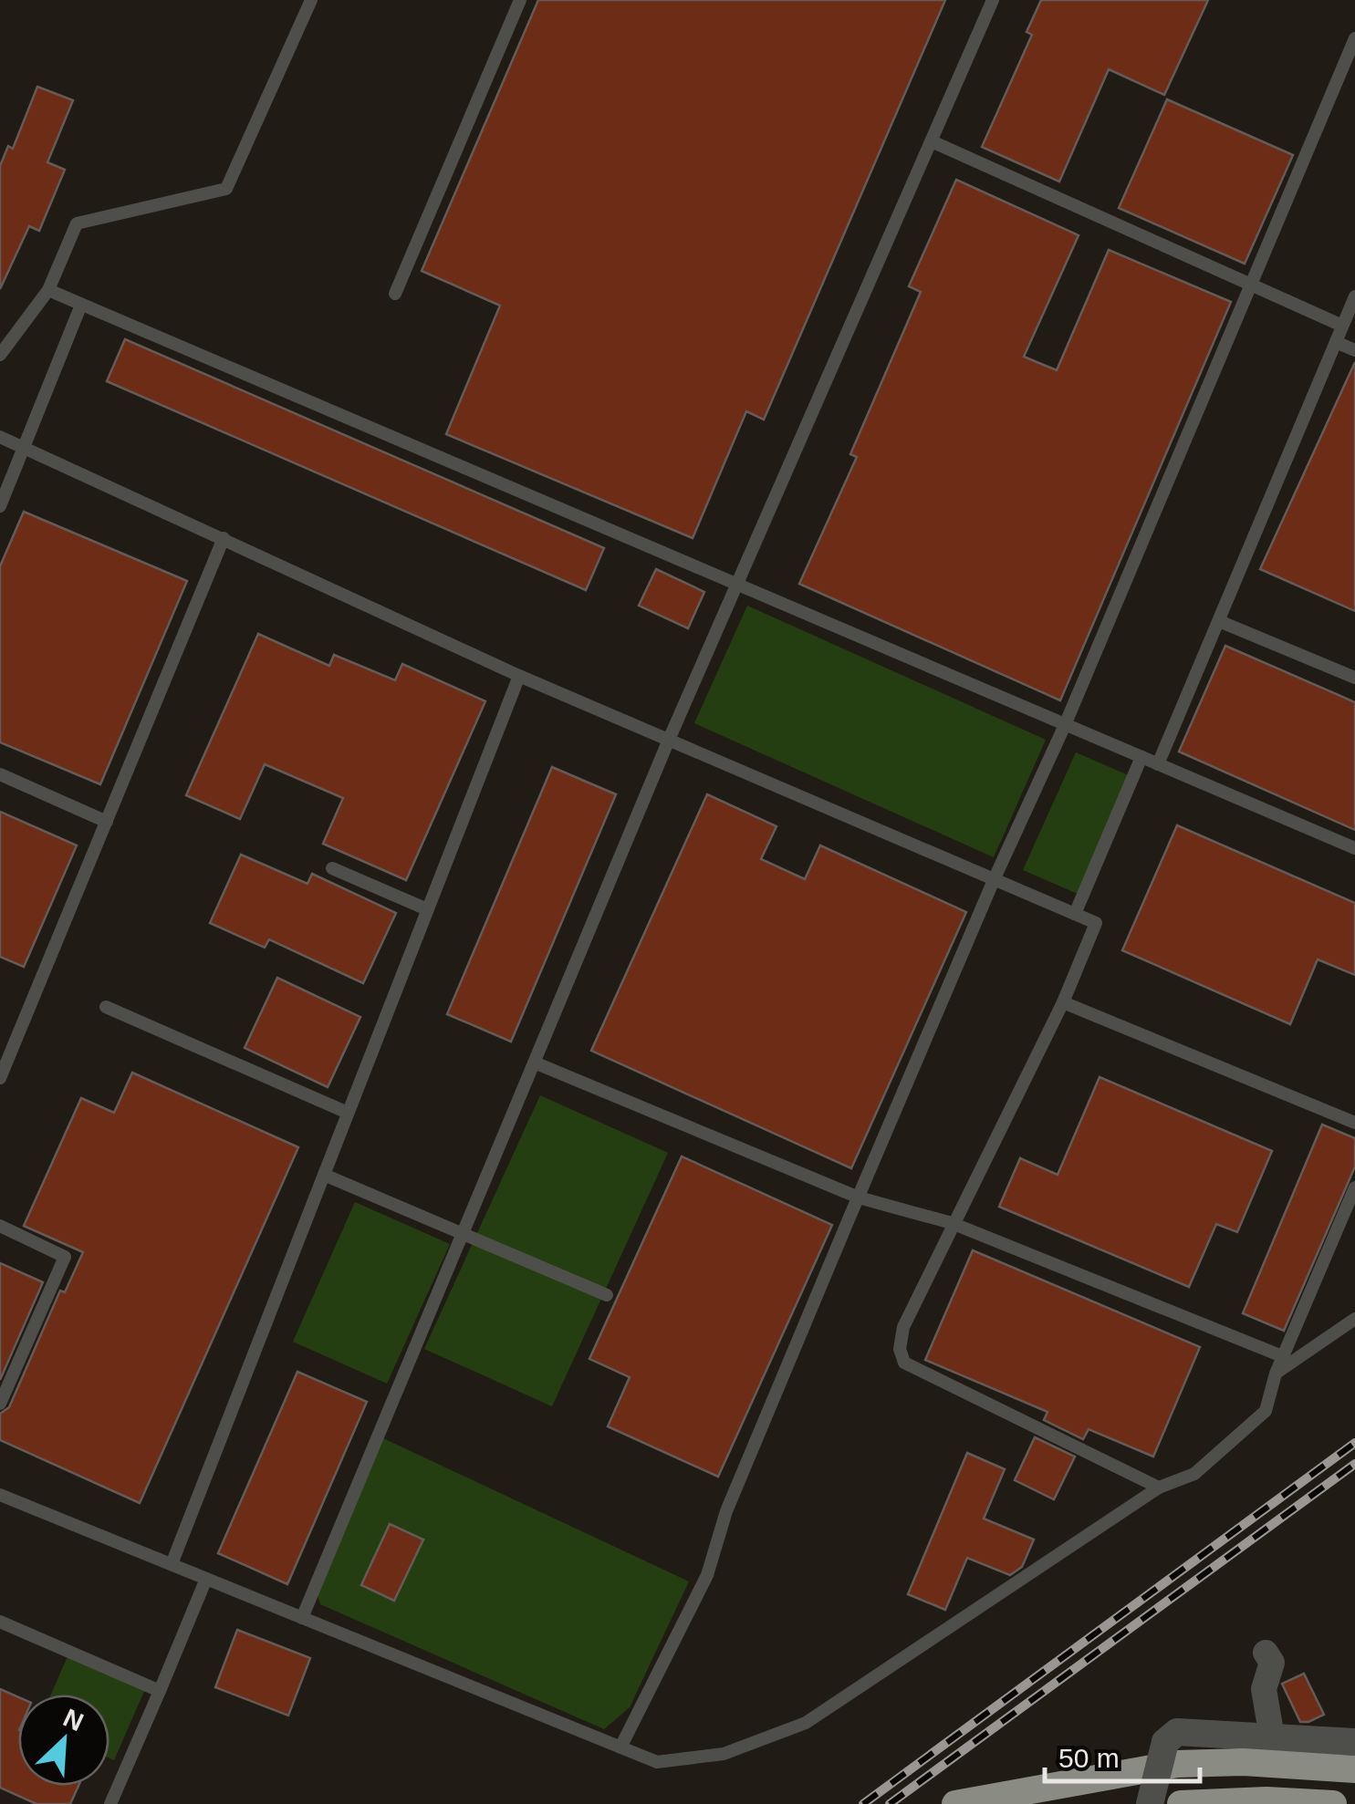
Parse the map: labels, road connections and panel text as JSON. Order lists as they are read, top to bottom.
{
  "scale_bar": "50 m",
  "north": "top right"
}
